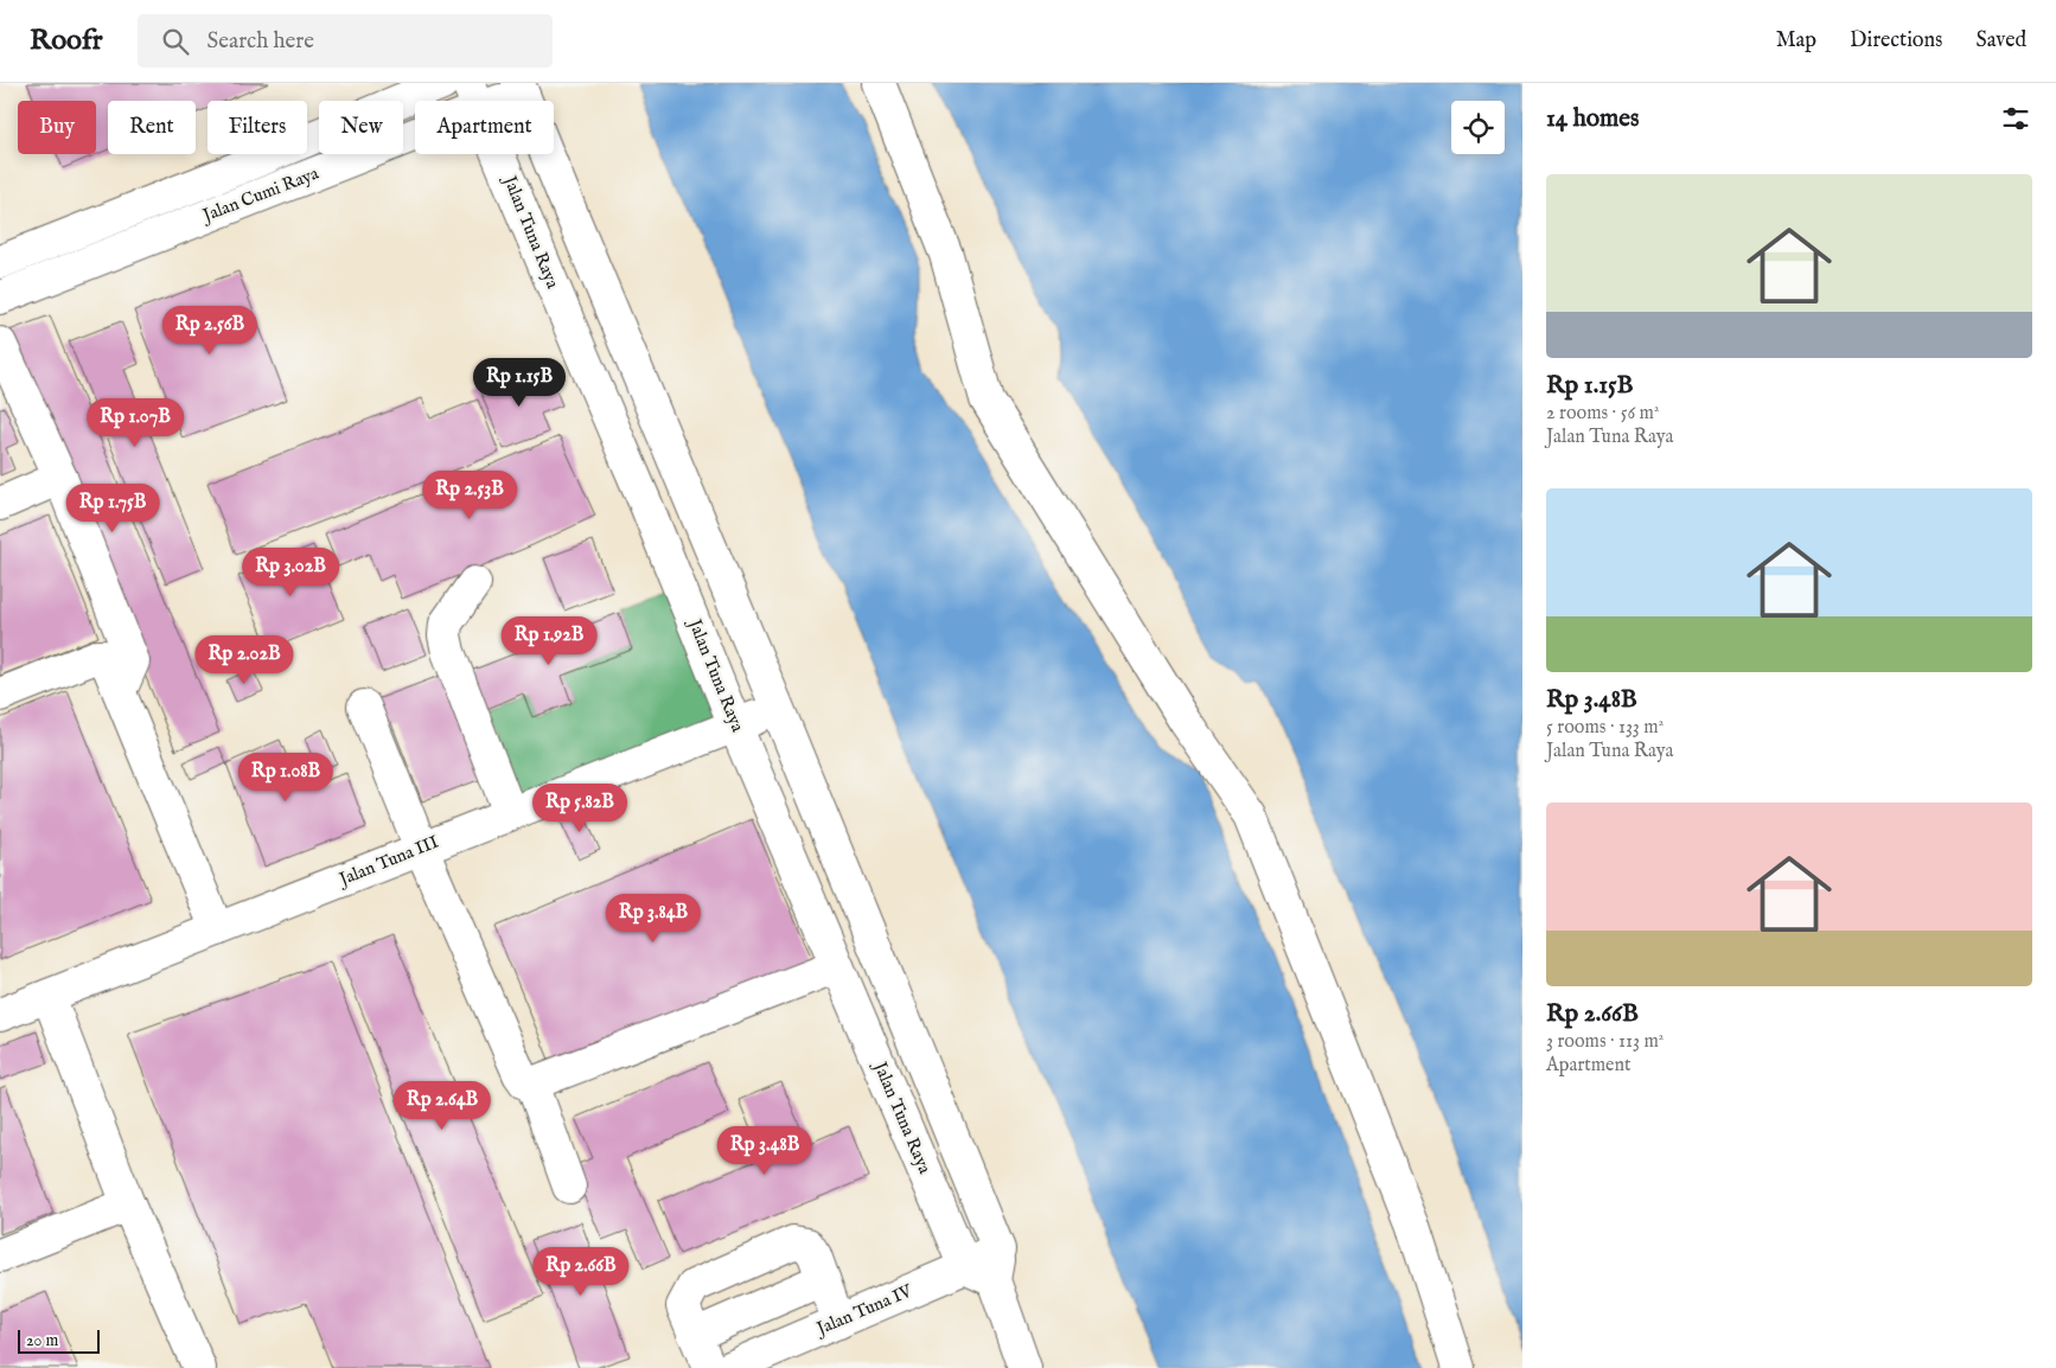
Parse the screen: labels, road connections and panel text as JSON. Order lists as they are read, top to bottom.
{
  "streets": {
    "street": [
      "Jalan Cumi Raya",
      "Jalan Tuna Raya",
      "Jalan Tuna III",
      "Jalan Tuna IV"
    ]
  },
  "crossings": [
    ["Jalan Cumi Raya", "Jalan Tuna Raya"],
    ["Jalan Tuna Raya", "Jalan Tuna III"],
    ["Jalan Tuna Raya", "Jalan Tuna IV"]
  ],
  "scale_bar": "20 m",
  "page": {
    "header": "Roofr",
    "search": "Search here",
    "nav": ["Map", "Directions", "Saved"],
    "heading": "14 homes",
    "chip": [
      "Buy",
      "Rent",
      "Filters",
      "New",
      "Apartment"
    ],
    "list": [
      {
        "name": "Rp 1.15B",
        "note": "2 rooms · 56 m² · Jalan Tuna Raya"
      },
      {
        "name": "Rp 3.48B",
        "note": "5 rooms · 133 m² · Jalan Tuna Raya"
      },
      {
        "name": "Rp 2.66B",
        "note": "3 rooms · 113 m² · Apartment"
      }
    ],
    "price": [
      "Rp 2.56B",
      "Rp 1.15B",
      "Rp 1.07B",
      "Rp 2.53B",
      "Rp 1.75B",
      "Rp 3.02B",
      "Rp 1.92B",
      "Rp 2.02B",
      "Rp 1.08B",
      "Rp 5.82B",
      "Rp 3.84B",
      "Rp 2.64B",
      "Rp 3.48B",
      "Rp 2.66B"
    ],
    "scale": "20 m"
  }
}
